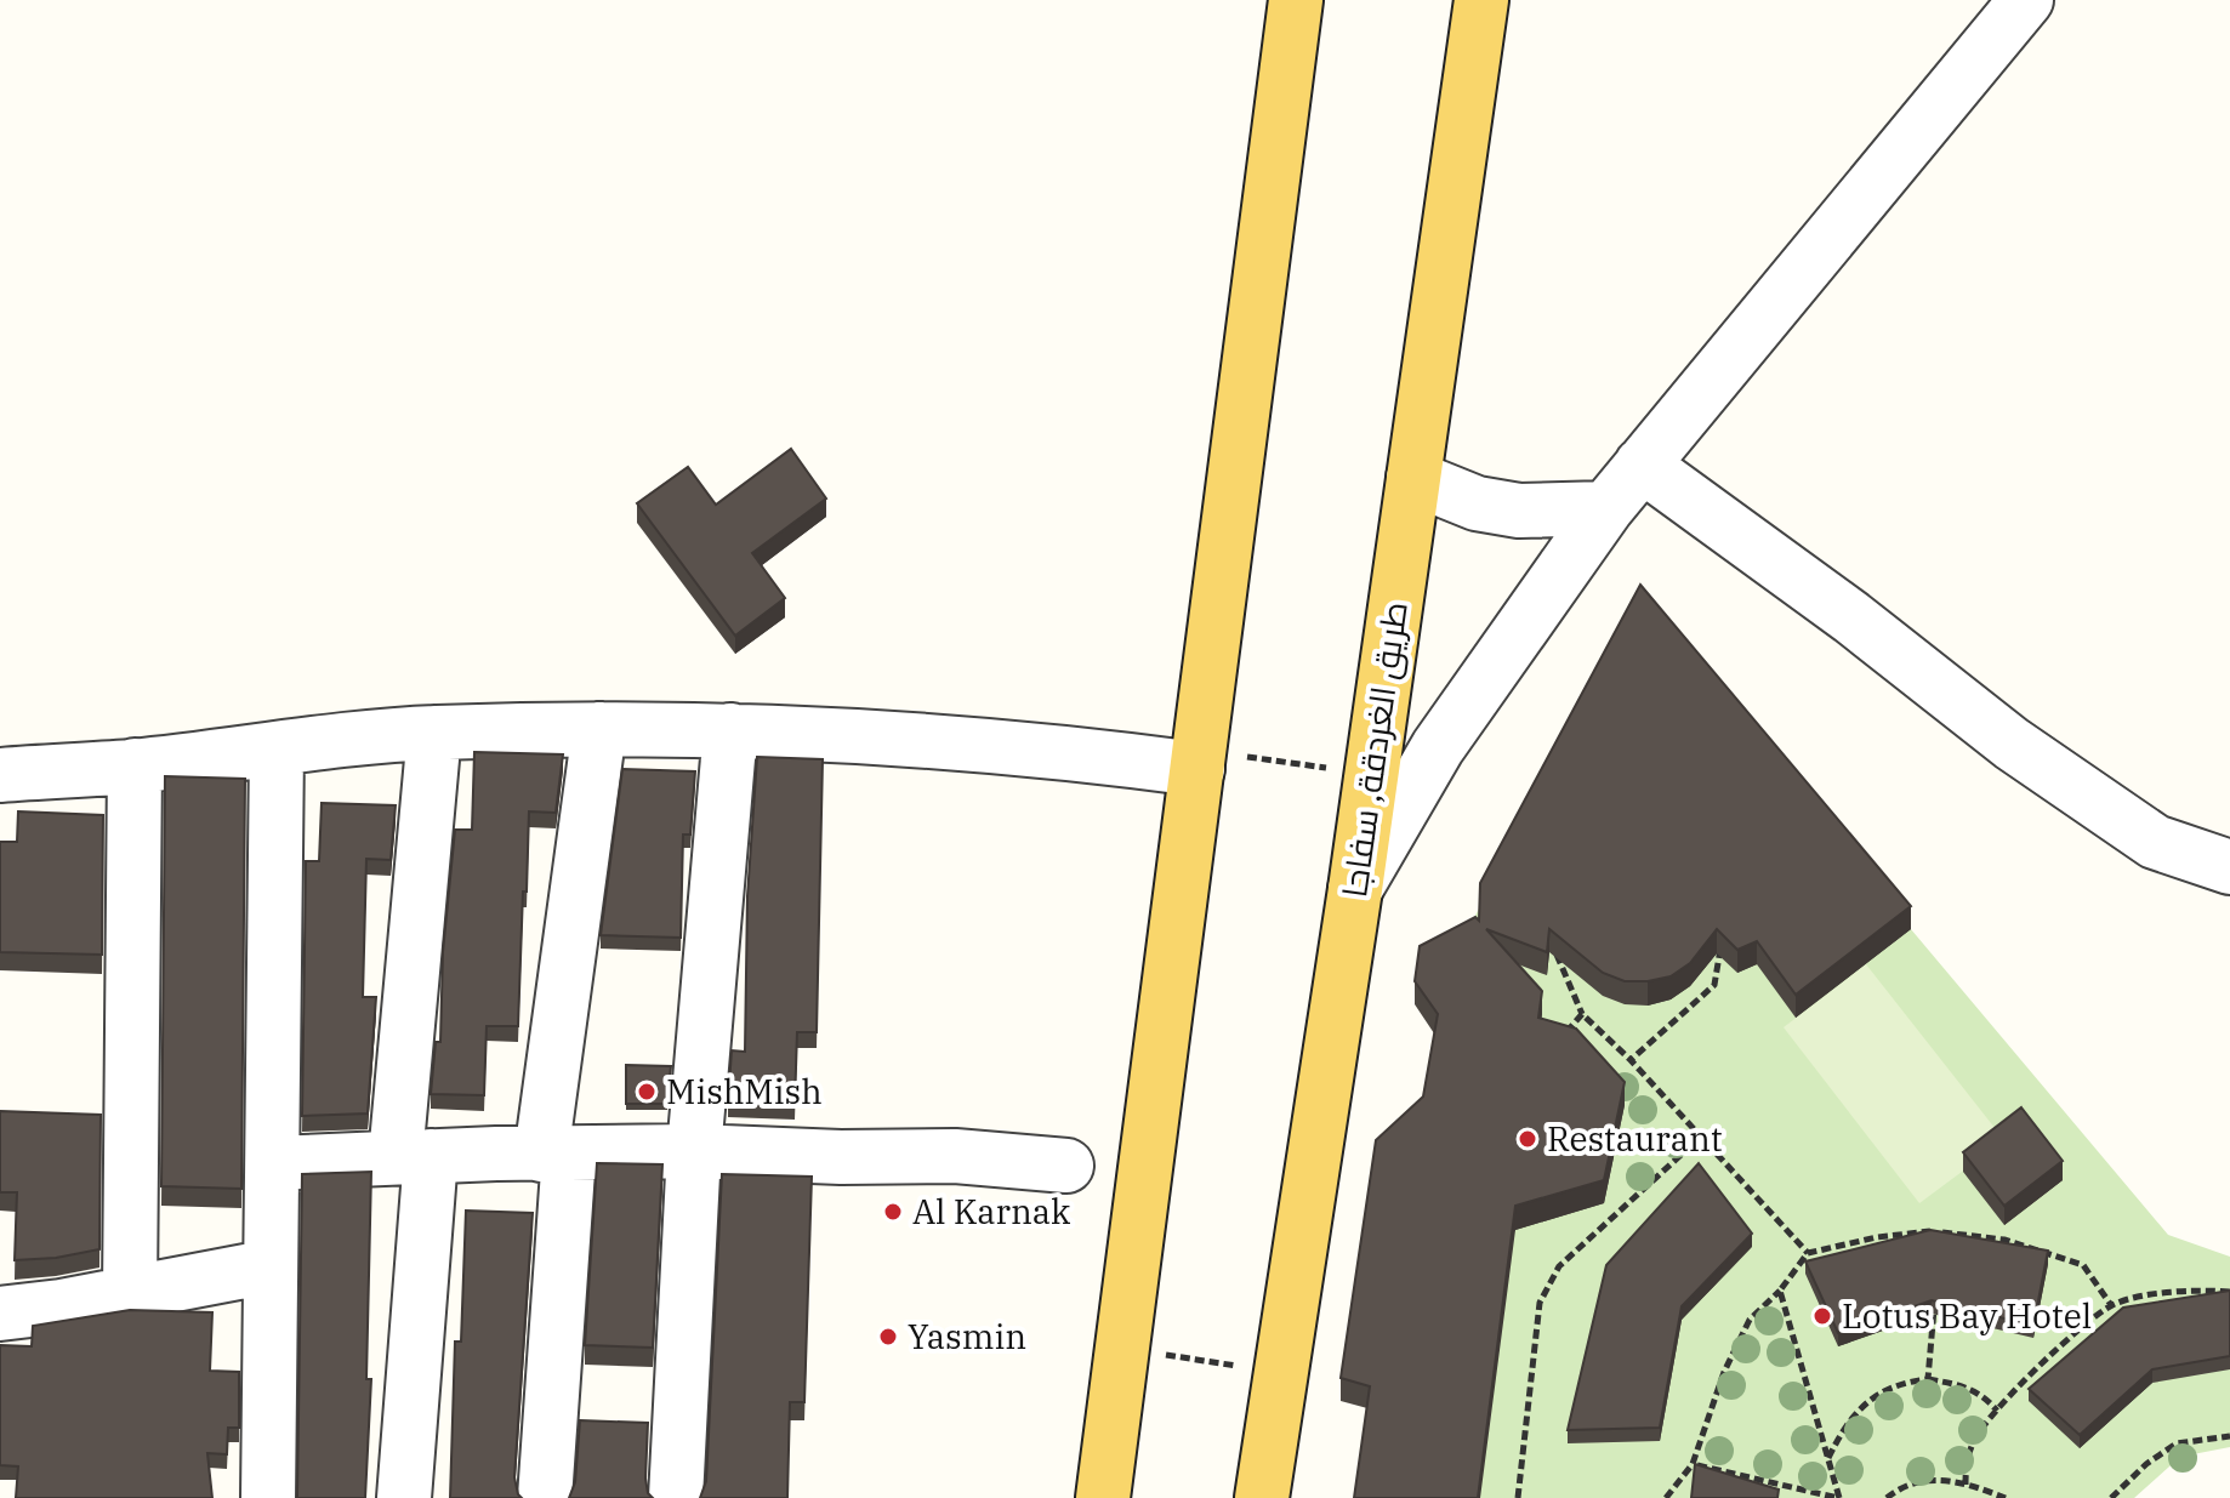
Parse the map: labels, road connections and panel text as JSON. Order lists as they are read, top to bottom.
{
  "streets": {
    "main road": ["طريق الغردقة, سفاجا"]
  },
  "places": [
    "MishMish",
    "Restaurant",
    "Al Karnak",
    "Lotus Bay Hotel",
    "Yasmin"
  ]
}
